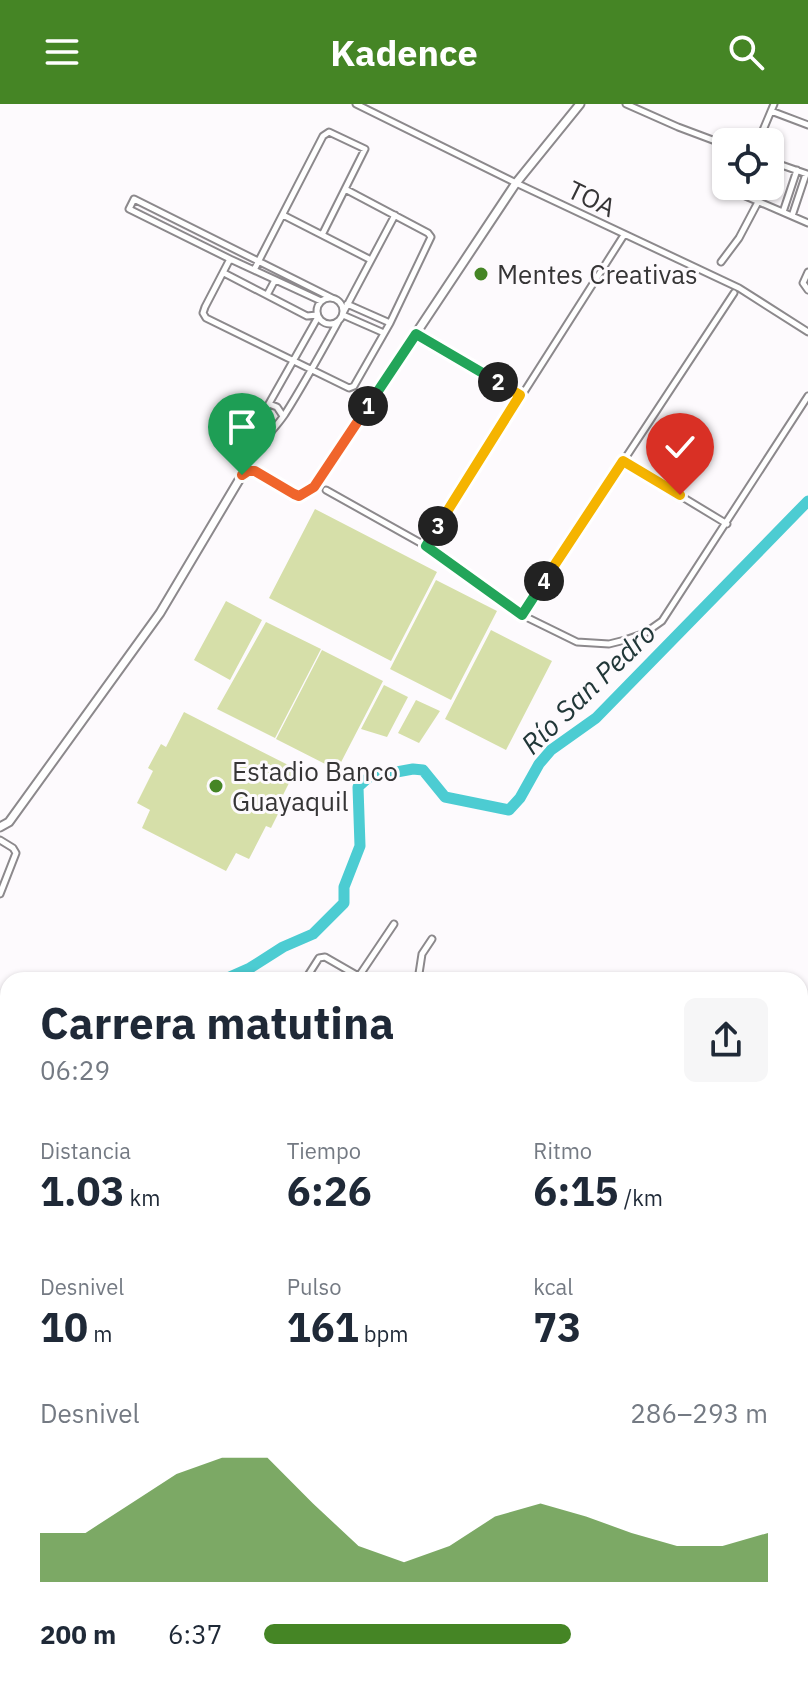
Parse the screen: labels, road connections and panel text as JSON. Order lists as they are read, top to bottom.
{
  "streets": {
    "street": ["TOA"]
  },
  "water": ["Río San Pedro"],
  "places": ["Mentes Creativas", "Estadio Banco Guayaquil"],
  "page": {
    "header": "Kadence",
    "pins": [
      "2",
      "1",
      "3",
      "4"
    ],
    "heading": ["Carrera matutina", "06:29"],
    "stats": [
      ["Distancia", "1.03 km"],
      ["Tiempo", "6:26"],
      ["Ritmo", "6:15 /km"],
      ["Desnivel", "10 m"],
      ["Pulso", "161 bpm"],
      ["kcal", "73"]
    ],
    "chart": ["Desnivel", "286–293 m"],
    "list": [
      {
        "name": "200 m",
        "note": "6:37"
      }
    ]
  }
}
